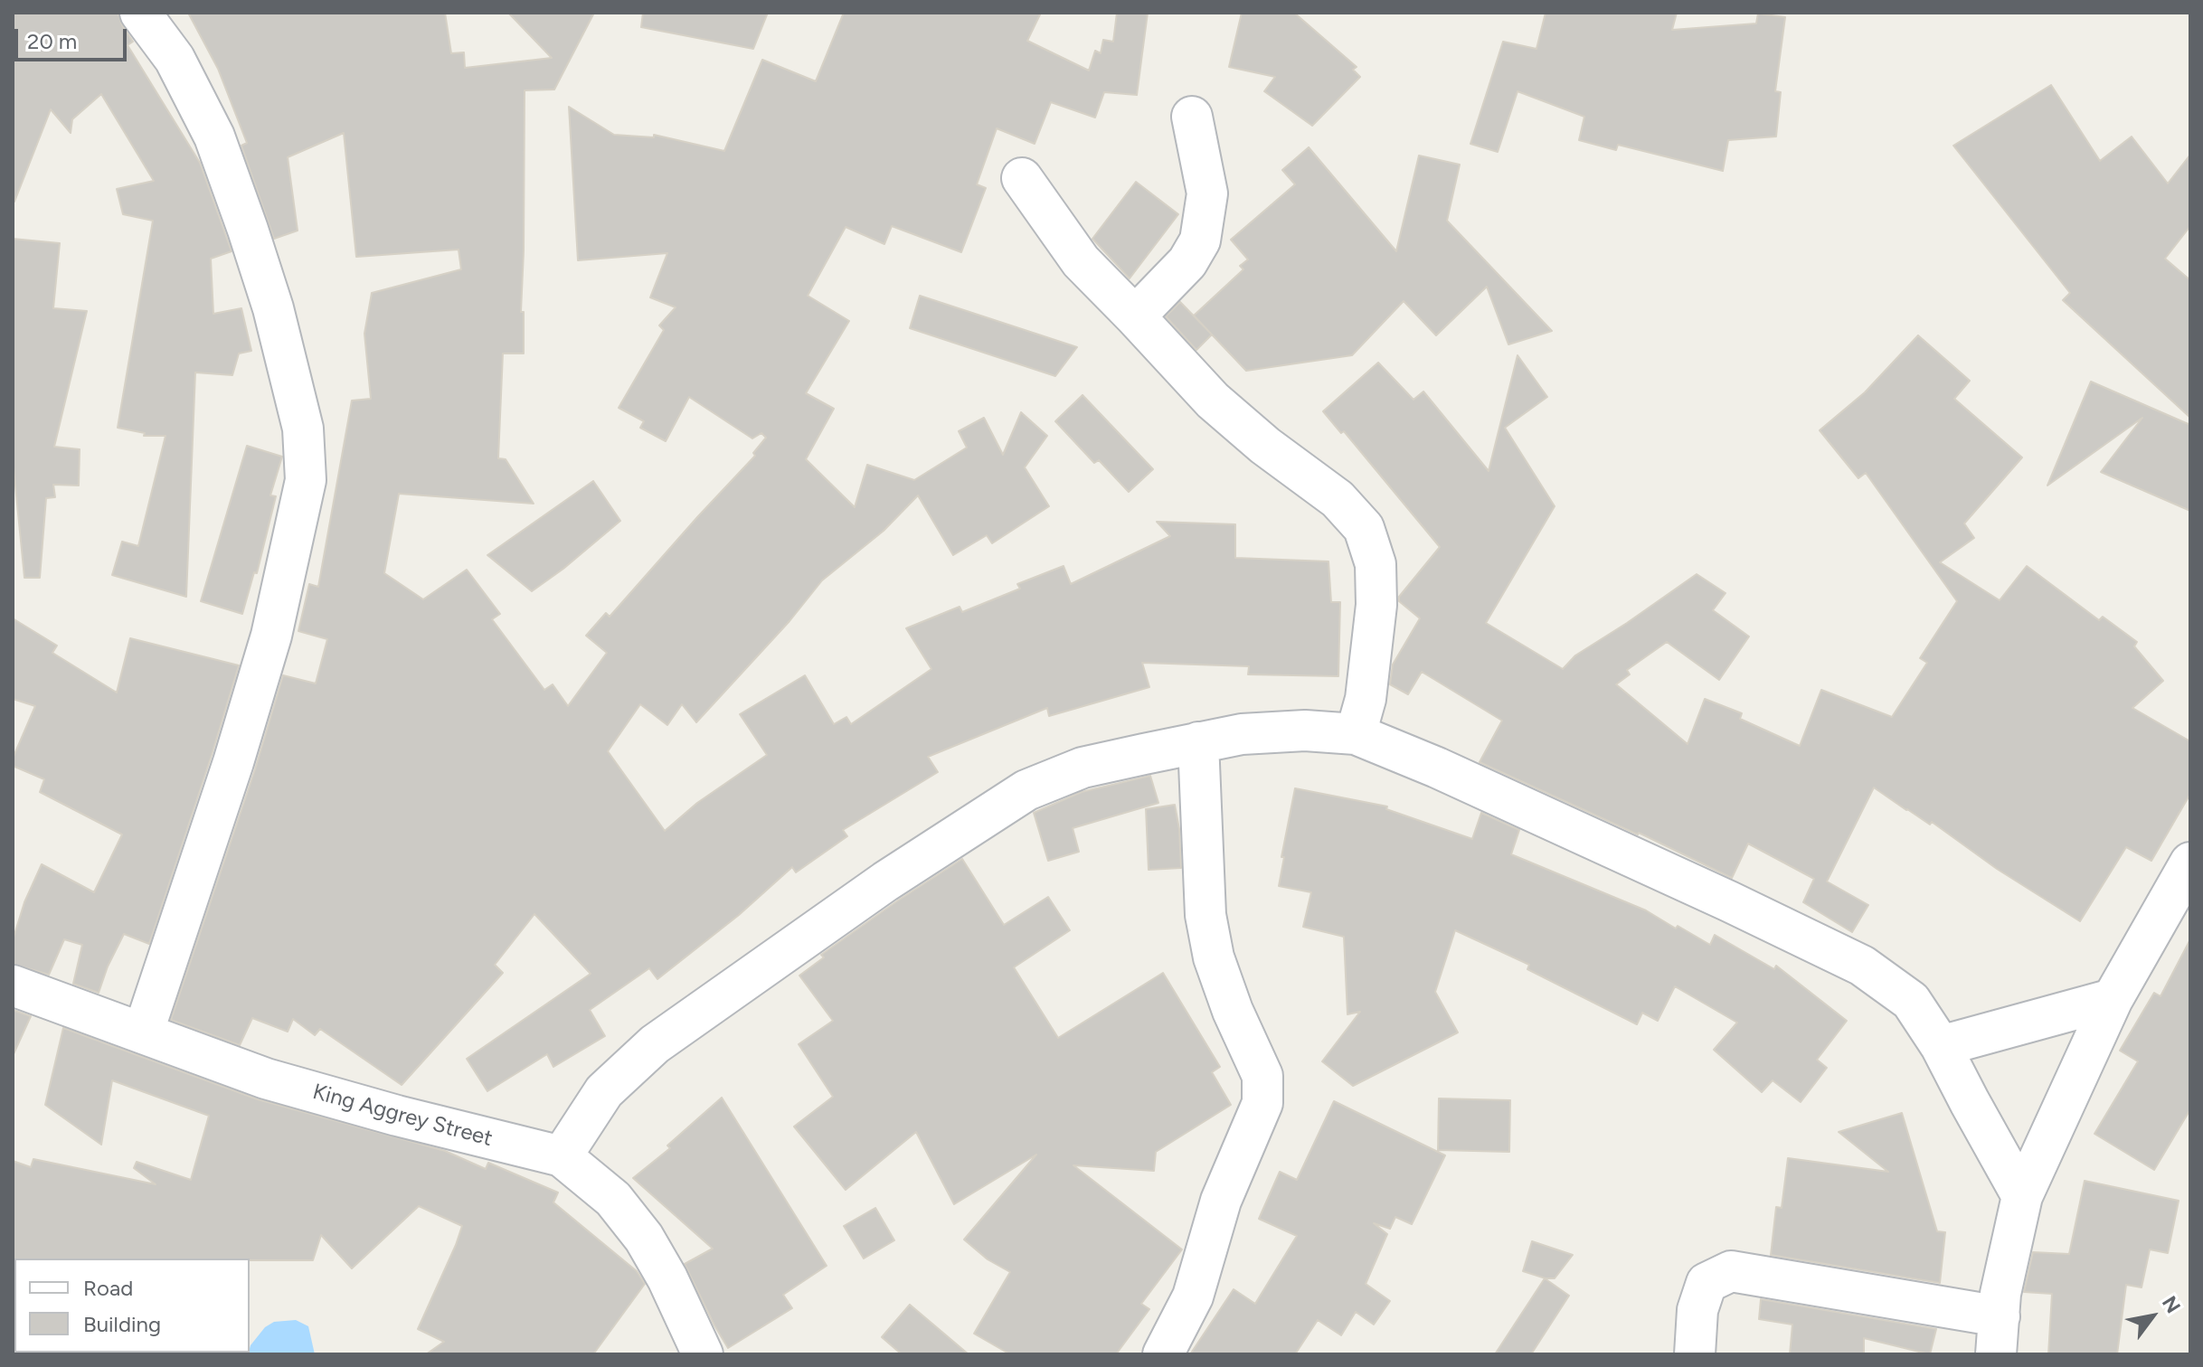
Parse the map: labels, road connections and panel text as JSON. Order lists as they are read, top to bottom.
{
  "streets": {
    "street": ["King Aggrey Street"]
  },
  "legend": ["Road", "Building"],
  "scale_bar": "20 m",
  "north": "top right"
}
